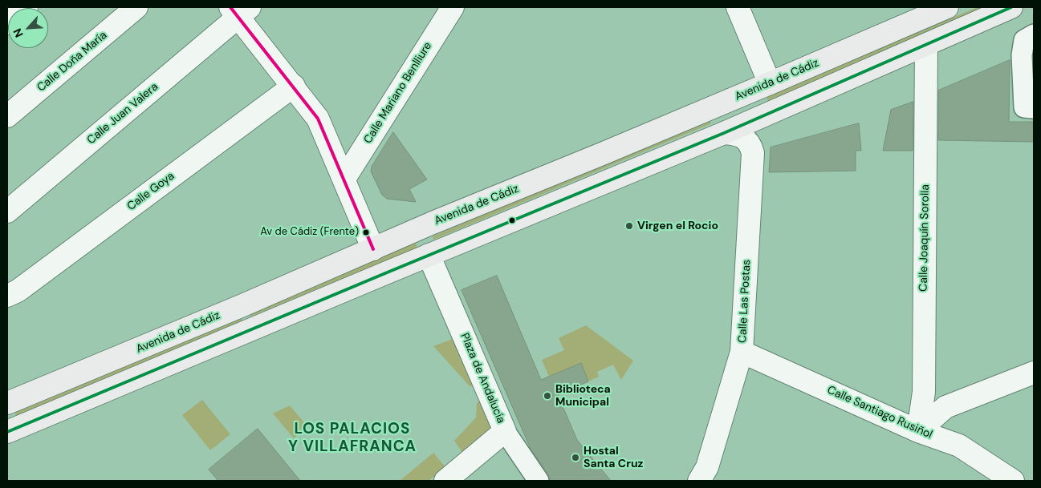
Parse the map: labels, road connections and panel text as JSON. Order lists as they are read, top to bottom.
{
  "streets": {
    "main road": ["Avenida de Cádiz"],
    "street": [
      "Calle Doña María",
      "Calle Mariano Benlliure",
      "Calle Juan Valera",
      "Calle Goya",
      "Calle Joaquín Sorolla",
      "Calle Las Postas",
      "Plaza de Andalucía",
      "Calle Santiago Rusiñol"
    ]
  },
  "crossings": [
    ["Calle Joaquín Sorolla", "Calle Santiago Rusiñol"],
    ["Calle Las Postas", "Calle Santiago Rusiñol"]
  ],
  "districts": ["LOS PALACIOS Y VILLAFRANCA"],
  "places": [
    "Virgen el Rocio",
    "Av de Cádiz (Frente)",
    "Biblioteca Municipal",
    "Hostal Santa Cruz"
  ],
  "north": "bottom left"
}
